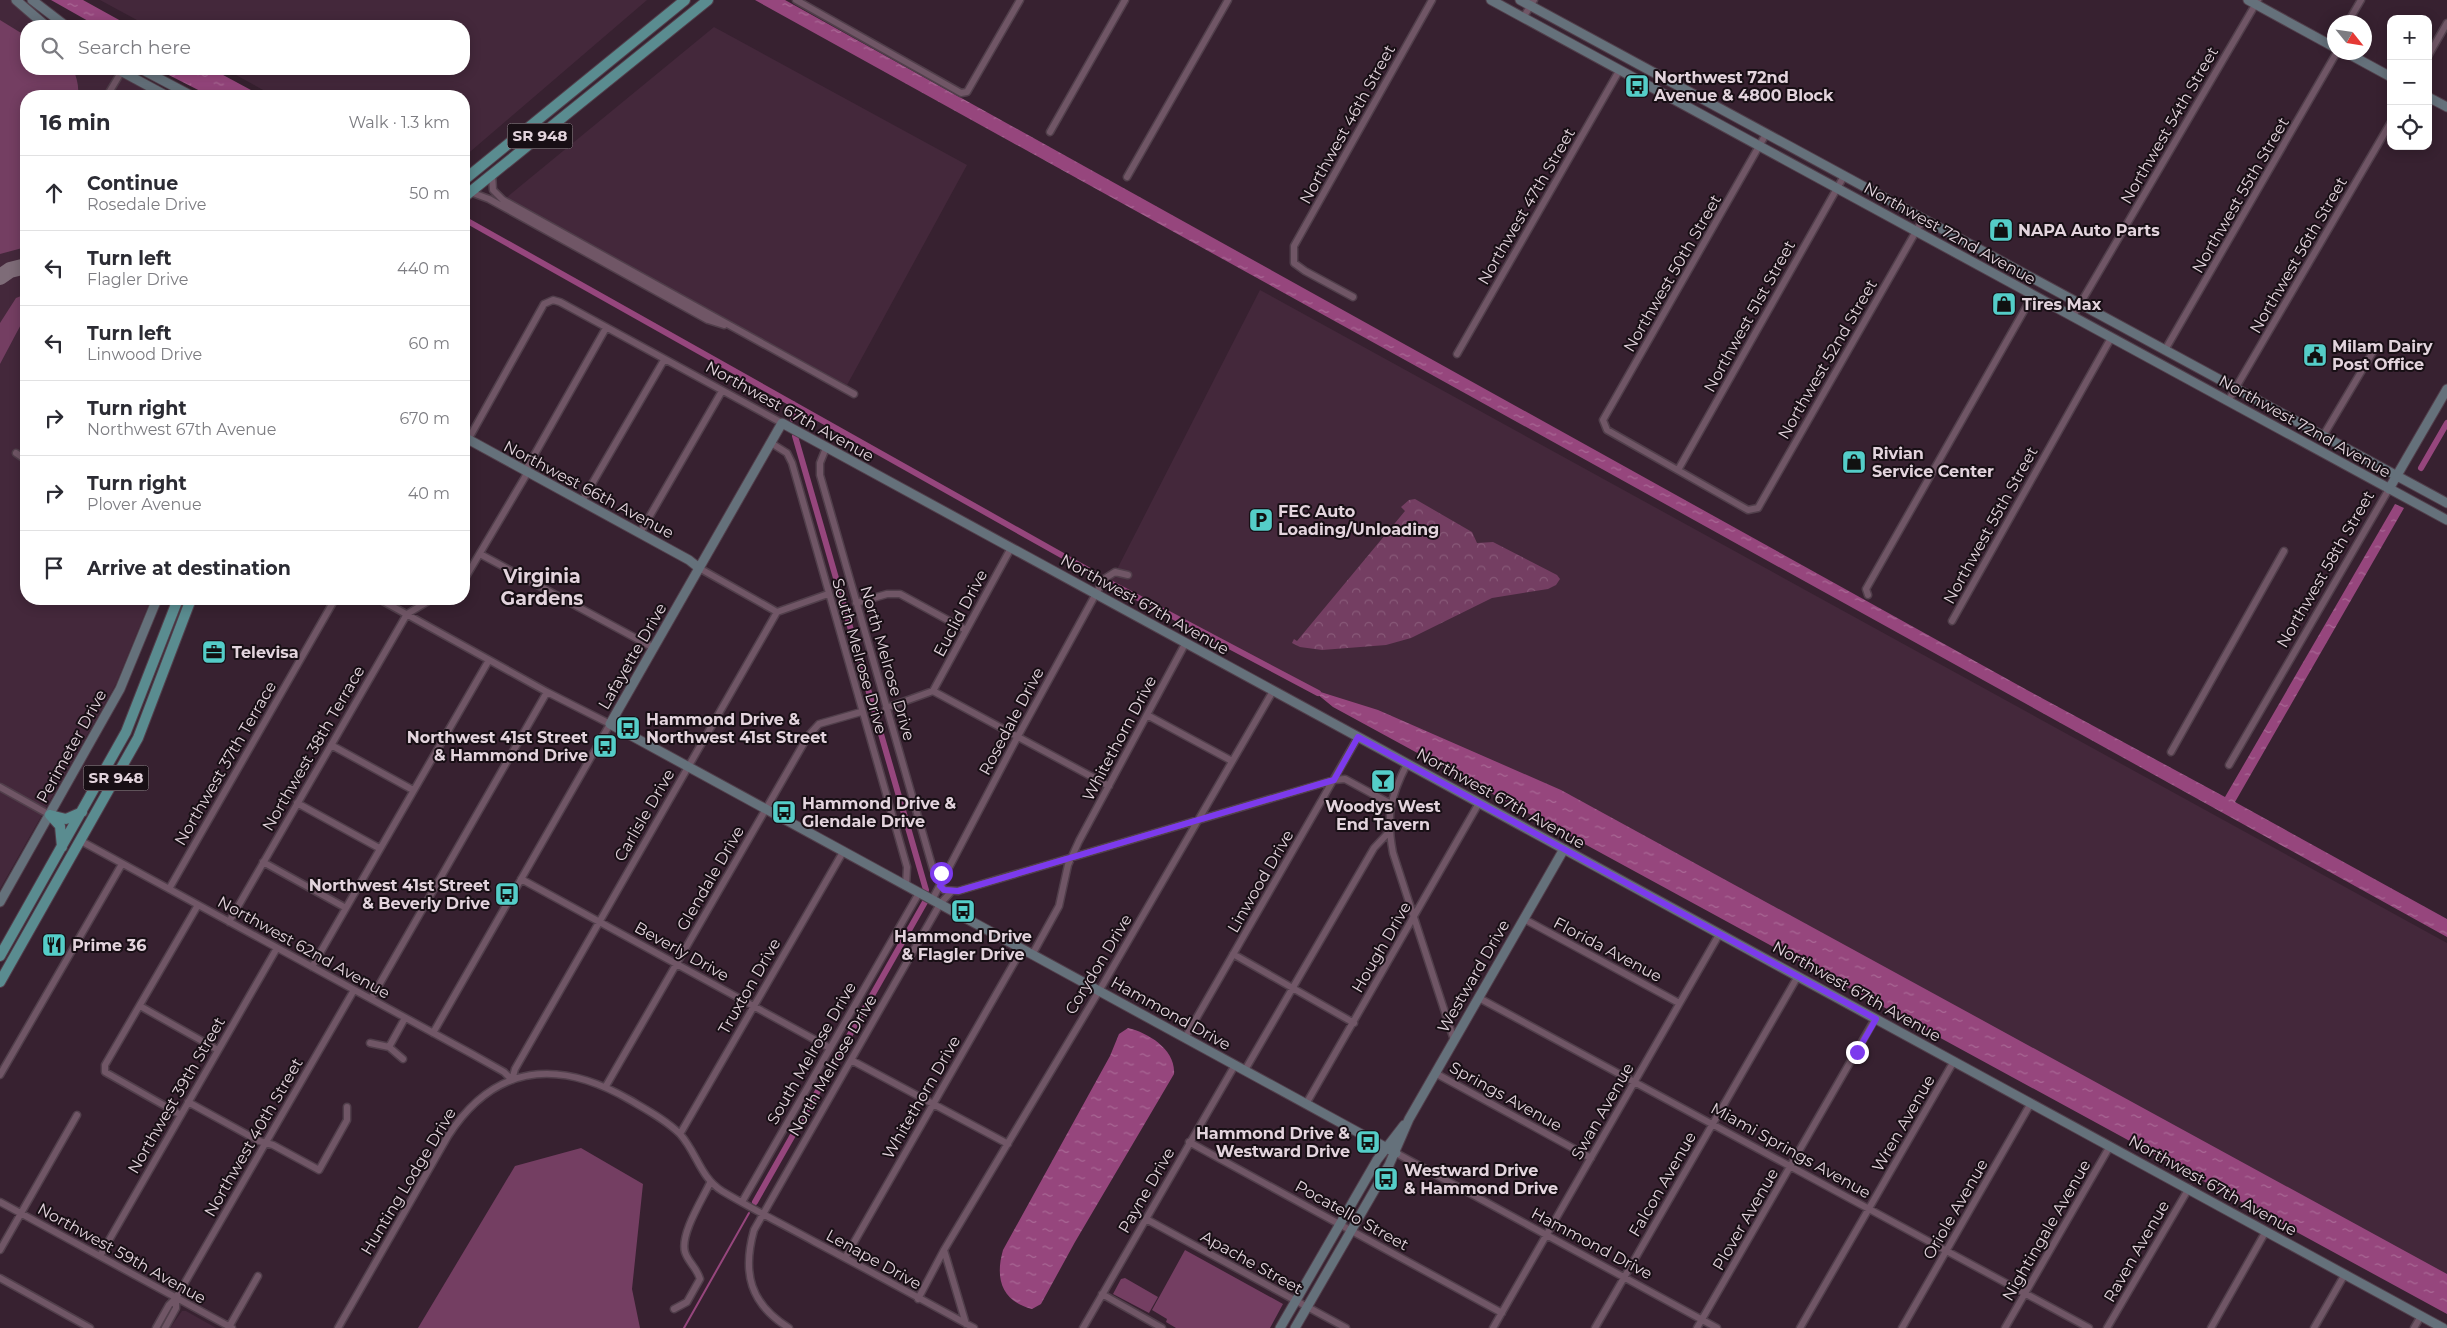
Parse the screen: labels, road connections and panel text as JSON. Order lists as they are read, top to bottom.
{
  "streets": {
    "main road": ["SR 948"],
    "street": [
      "Northwest 46th Street",
      "Northwest 54th Street",
      "Northwest 55th Street",
      "Northwest 47th Street",
      "Northwest 72nd Avenue",
      "Northwest 56th Street",
      "Northwest 50th Street",
      "Northwest 51st Street",
      "Northwest 52nd Street",
      "Northwest 67th Avenue",
      "Northwest 66th Avenue",
      "Northwest 58th Street",
      "Euclid Drive",
      "Lafayette Drive",
      "South Melrose Drive",
      "North Melrose Drive",
      "Rosedale Drive",
      "Whitethorn Drive",
      "Perimeter Drive",
      "Northwest 38th Terrace",
      "Northwest 37th Terrace",
      "Carlisle Drive",
      "Glendale Drive",
      "Linwood Drive",
      "Northwest 62nd Avenue",
      "Hough Drive",
      "Florida Avenue",
      "Beverly Drive",
      "Corydon Drive",
      "Westward Drive",
      "Truxton Drive",
      "Hammond Drive",
      "Northwest 39th Street",
      "Springs Avenue",
      "Swan Avenue",
      "Wren Avenue",
      "Northwest 40th Street",
      "Miami Springs Avenue",
      "Hunting Lodge Drive",
      "Falcon Avenue",
      "Payne Drive",
      "Oriole Avenue",
      "Pocatello Street",
      "Plover Avenue",
      "Nightingale Avenue",
      "Raven Avenue",
      "Northwest 59th Avenue",
      "Lenape Drive",
      "Apache Street"
    ]
  },
  "crossings": [
    ["Northwest 54th Street", "Northwest 72nd Avenue"],
    ["SR 948", "Northwest 62nd Avenue"],
    ["Northwest 55th Street", "Northwest 72nd Avenue"],
    ["Northwest 47th Street", "Northwest 72nd Avenue"],
    ["Northwest 72nd Avenue", "Northwest 56th Street"],
    ["Northwest 72nd Avenue", "Northwest 50th Street"],
    ["Northwest 72nd Avenue", "Northwest 51st Street"],
    ["Northwest 72nd Avenue", "Northwest 52nd Street"],
    ["Northwest 72nd Avenue", "Northwest 58th Street"],
    ["Northwest 50th Street", "Northwest 51st Street"],
    ["Northwest 50th Street", "Northwest 52nd Street"],
    ["Northwest 51st Street", "Northwest 52nd Street"],
    ["Northwest 67th Avenue", "Euclid Drive"],
    ["Northwest 67th Avenue", "Lafayette Drive"],
    ["Northwest 67th Avenue", "North Melrose Drive"],
    ["Northwest 67th Avenue", "Rosedale Drive"],
    ["Northwest 67th Avenue", "Whitethorn Drive"],
    ["Northwest 67th Avenue", "Linwood Drive"],
    ["Northwest 67th Avenue", "Hough Drive"],
    ["Northwest 67th Avenue", "Corydon Drive"],
    ["Northwest 67th Avenue", "Westward Drive"],
    ["Northwest 67th Avenue", "Swan Avenue"],
    ["Northwest 67th Avenue", "Wren Avenue"],
    ["Northwest 67th Avenue", "Falcon Avenue"],
    ["Northwest 67th Avenue", "Oriole Avenue"],
    ["Northwest 67th Avenue", "Plover Avenue"],
    ["Northwest 67th Avenue", "Nightingale Avenue"],
    ["Northwest 67th Avenue", "Raven Avenue"],
    ["Northwest 66th Avenue", "Lafayette Drive"],
    ["Lafayette Drive", "South Melrose Drive"],
    ["Lafayette Drive", "Northwest 62nd Avenue"],
    ["Lafayette Drive", "Beverly Drive"],
    ["Lafayette Drive", "Hammond Drive"],
    ["South Melrose Drive", "Glendale Drive"],
    ["South Melrose Drive", "Beverly Drive"],
    ["South Melrose Drive", "Hammond Drive"],
    ["South Melrose Drive", "Hunting Lodge Drive"],
    ["North Melrose Drive", "Rosedale Drive"],
    ["North Melrose Drive", "Hammond Drive"],
    ["North Melrose Drive", "Hunting Lodge Drive"],
    ["North Melrose Drive", "Lenape Drive"],
    ["Rosedale Drive", "Hammond Drive"],
    ["Whitethorn Drive", "Hammond Drive"],
    ["Whitethorn Drive", "Lenape Drive"],
    ["Northwest 38th Terrace", "Northwest 62nd Avenue"],
    ["Northwest 37th Terrace", "Northwest 62nd Avenue"],
    ["Carlisle Drive", "Northwest 62nd Avenue"],
    ["Carlisle Drive", "Beverly Drive"],
    ["Carlisle Drive", "Hammond Drive"],
    ["Carlisle Drive", "Hunting Lodge Drive"],
    ["Glendale Drive", "Beverly Drive"],
    ["Glendale Drive", "Hammond Drive"],
    ["Glendale Drive", "Hunting Lodge Drive"],
    ["Linwood Drive", "Hammond Drive"],
    ["Northwest 62nd Avenue", "Northwest 39th Street"],
    ["Northwest 62nd Avenue", "Northwest 40th Street"],
    ["Northwest 62nd Avenue", "Hunting Lodge Drive"],
    ["Hough Drive", "Hammond Drive"],
    ["Florida Avenue", "Westward Drive"],
    ["Florida Avenue", "Swan Avenue"],
    ["Beverly Drive", "Truxton Drive"],
    ["Corydon Drive", "Hammond Drive"],
    ["Corydon Drive", "Lenape Drive"],
    ["Westward Drive", "Hammond Drive"],
    ["Westward Drive", "Springs Avenue"],
    ["Westward Drive", "Miami Springs Avenue"],
    ["Westward Drive", "Pocatello Street"],
    ["Westward Drive", "Apache Street"],
    ["Truxton Drive", "Hammond Drive"],
    ["Truxton Drive", "Hunting Lodge Drive"],
    ["Hammond Drive", "Swan Avenue"],
    ["Hammond Drive", "Falcon Avenue"],
    ["Hammond Drive", "Payne Drive"],
    ["Hammond Drive", "Plover Avenue"],
    ["Northwest 39th Street", "Northwest 59th Avenue"],
    ["Springs Avenue", "Swan Avenue"],
    ["Swan Avenue", "Miami Springs Avenue"],
    ["Swan Avenue", "Pocatello Street"],
    ["Wren Avenue", "Miami Springs Avenue"],
    ["Northwest 40th Street", "Northwest 59th Avenue"],
    ["Miami Springs Avenue", "Falcon Avenue"],
    ["Miami Springs Avenue", "Oriole Avenue"],
    ["Miami Springs Avenue", "Plover Avenue"],
    ["Miami Springs Avenue", "Nightingale Avenue"],
    ["Hunting Lodge Drive", "Lenape Drive"],
    ["Payne Drive", "Pocatello Street"],
    ["Payne Drive", "Apache Street"]
  ],
  "districts": ["Virginia Gardens"],
  "places": {
    "bus stop": [
      "Northwest 72nd Avenue & 4800 Block",
      "Hammond Drive & Northwest 41st Street",
      "Northwest 41st Street & Hammond Drive",
      "Hammond Drive & Glendale Drive",
      "Northwest 41st Street & Beverly Drive",
      "Hammond Drive & Flagler Drive",
      "Hammond Drive & Westward Drive",
      "Westward Drive & Hammond Drive"
    ],
    "shop": ["NAPA Auto Parts", "Tires Max", "Rivian Service Center"],
    "public building": ["Milam Dairy Post Office"],
    "parking": ["FEC Auto Loading/Unloading"],
    "office": ["Televisa"],
    "bar": ["Woodys West End Tavern"],
    "restaurant": ["Prime 36"]
  },
  "north": "bottom right",
  "page": {
    "map_buttons": ["+", "−"],
    "search": "Search here",
    "heading": ["16 min", "Walk · 1.3 km"],
    "list": [
      ["Continue", "Rosedale Drive", "50 m"],
      ["Turn left", "Flagler Drive", "440 m"],
      ["Turn left", "Linwood Drive", "60 m"],
      ["Turn right", "Northwest 67th Avenue", "670 m"],
      ["Turn right", "Plover Avenue", "40 m"],
      "Arrive at destination"
    ]
  }
}
